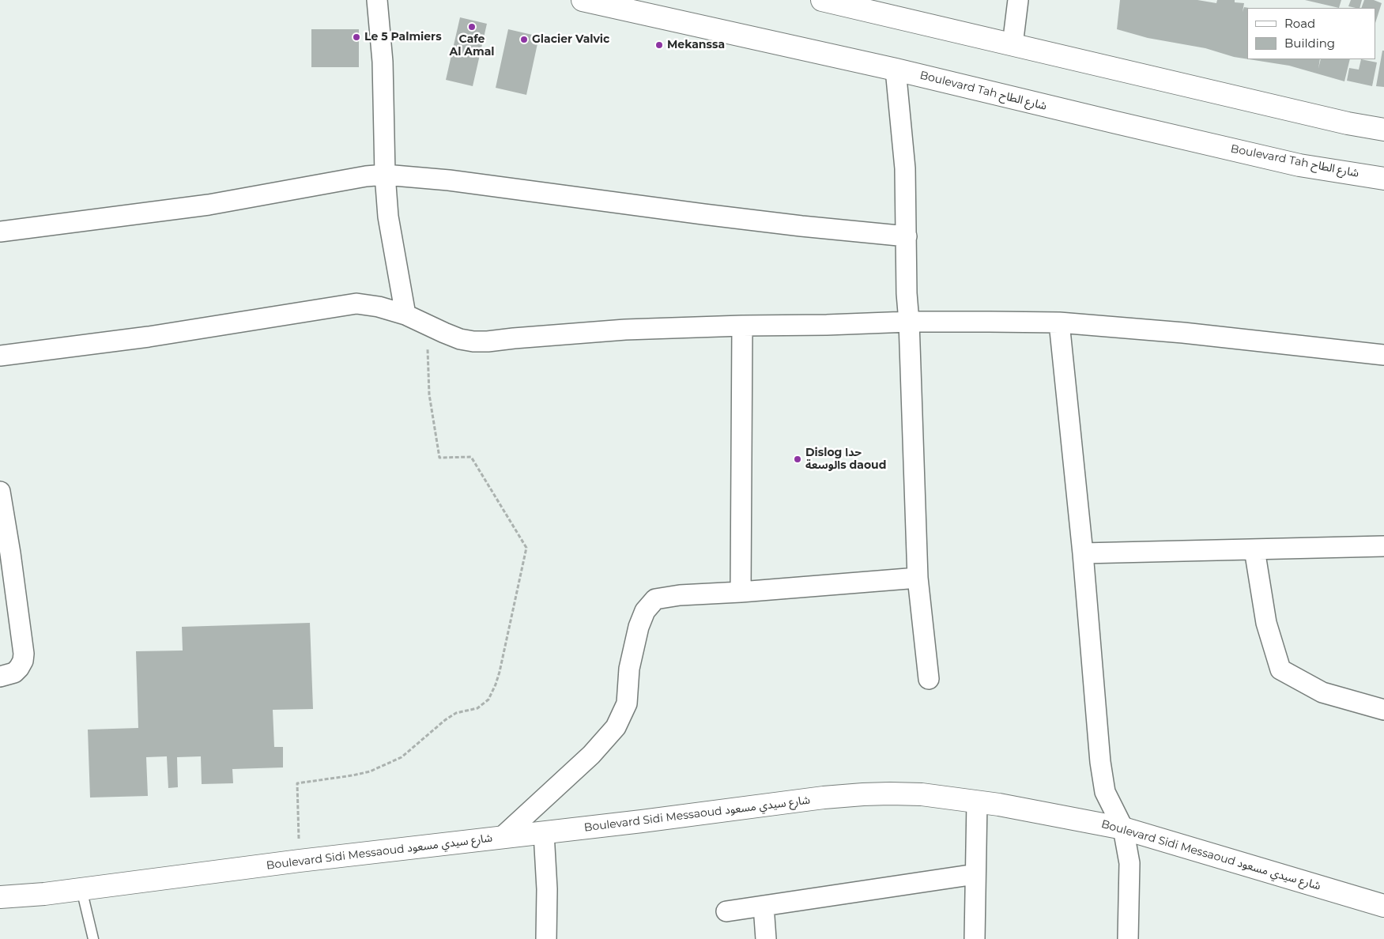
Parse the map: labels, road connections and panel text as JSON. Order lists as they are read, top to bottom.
{
  "streets": {
    "street": ["Boulevard Tah شارع الطاح", "Boulevard Sidi Messaoud شارع سيدي مسعود"]
  },
  "places": [
    "Cafe Al Amal",
    "Le 5 Palmiers",
    "Glacier Valvic",
    "Mekanssa",
    "Dislog حدا الوسعةs daoud"
  ],
  "legend": ["Road", "Building"]
}
